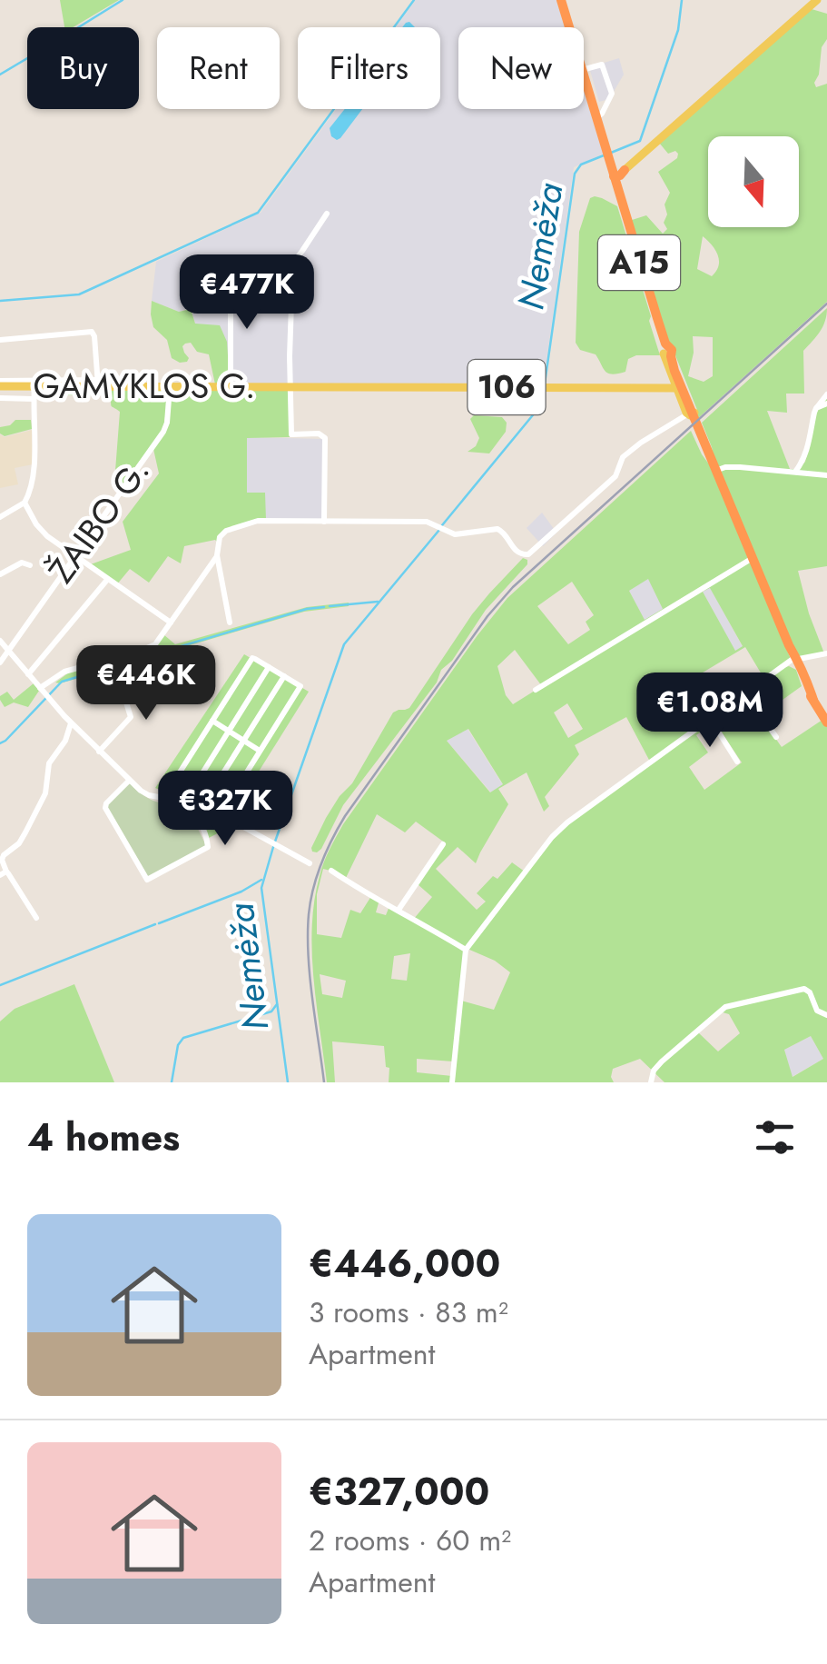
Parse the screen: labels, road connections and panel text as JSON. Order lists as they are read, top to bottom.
{
  "streets": {
    "highway": ["A15"],
    "main road": ["GAMYKLOS G.", "106"],
    "street": ["ŽAIBO G."]
  },
  "crossings": [
    ["GAMYKLOS G.", "106"],
    ["GAMYKLOS G.", "ŽAIBO G."]
  ],
  "water": ["Nemėža"],
  "north": "bottom",
  "page": {
    "chip": [
      "Buy",
      "Rent",
      "Filters",
      "New"
    ],
    "price": [
      "€477K",
      "€446K",
      "€1.08M",
      "€327K"
    ],
    "heading": "4 homes",
    "list": [
      {
        "name": "€446,000",
        "note": "3 rooms · 83 m² · Apartment"
      },
      {
        "name": "€327,000",
        "note": "2 rooms · 60 m² · Apartment"
      }
    ]
  }
}
